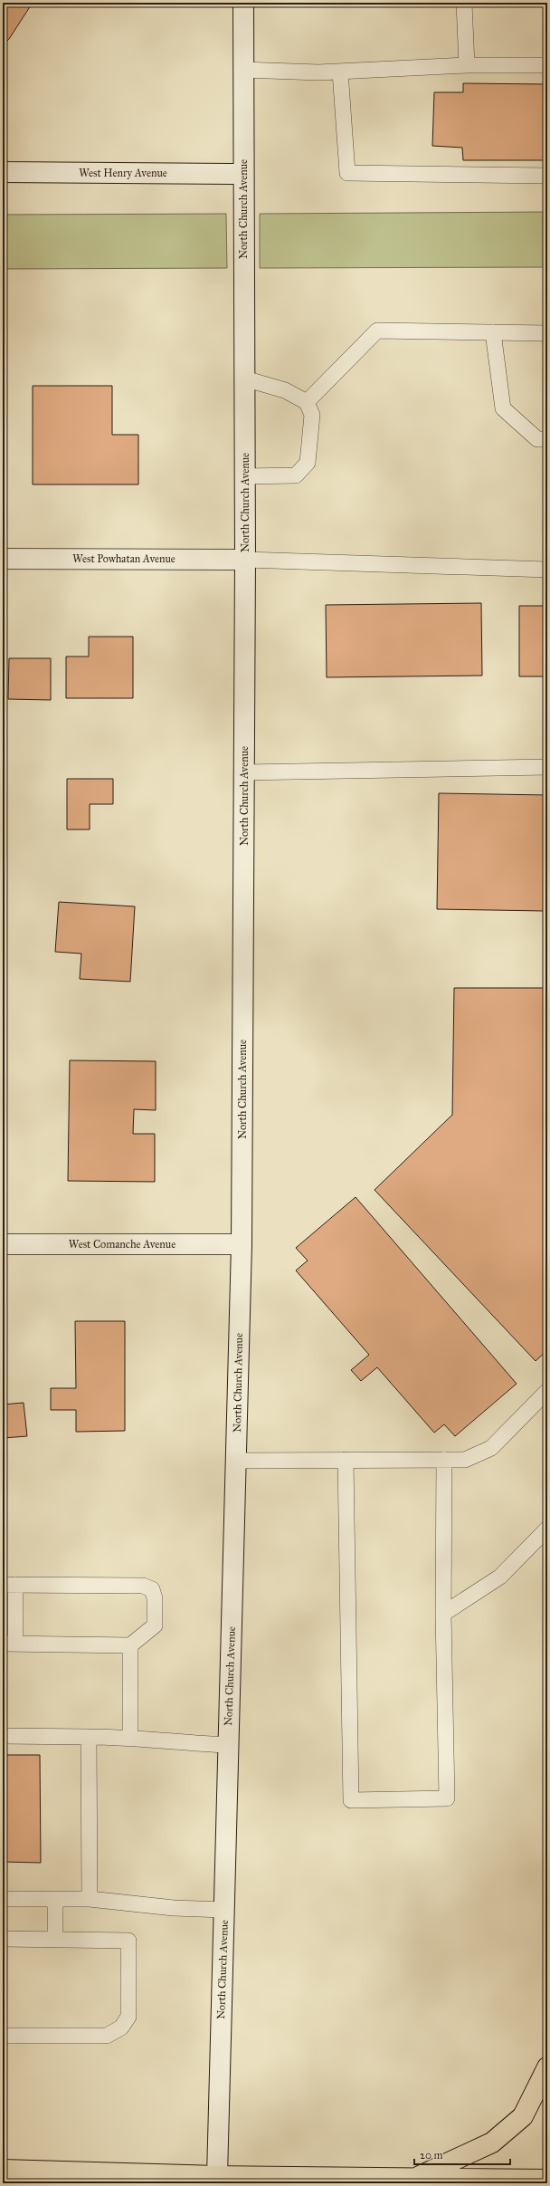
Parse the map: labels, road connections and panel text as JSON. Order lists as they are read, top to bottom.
{
  "streets": {
    "street": [
      "West Henry Avenue",
      "North Church Avenue",
      "West Powhatan Avenue",
      "West Comanche Avenue"
    ]
  },
  "crossings": [
    ["West Henry Avenue", "North Church Avenue"],
    ["North Church Avenue", "West Powhatan Avenue"],
    ["North Church Avenue", "West Comanche Avenue"]
  ],
  "scale_bar": "20 m"
}
